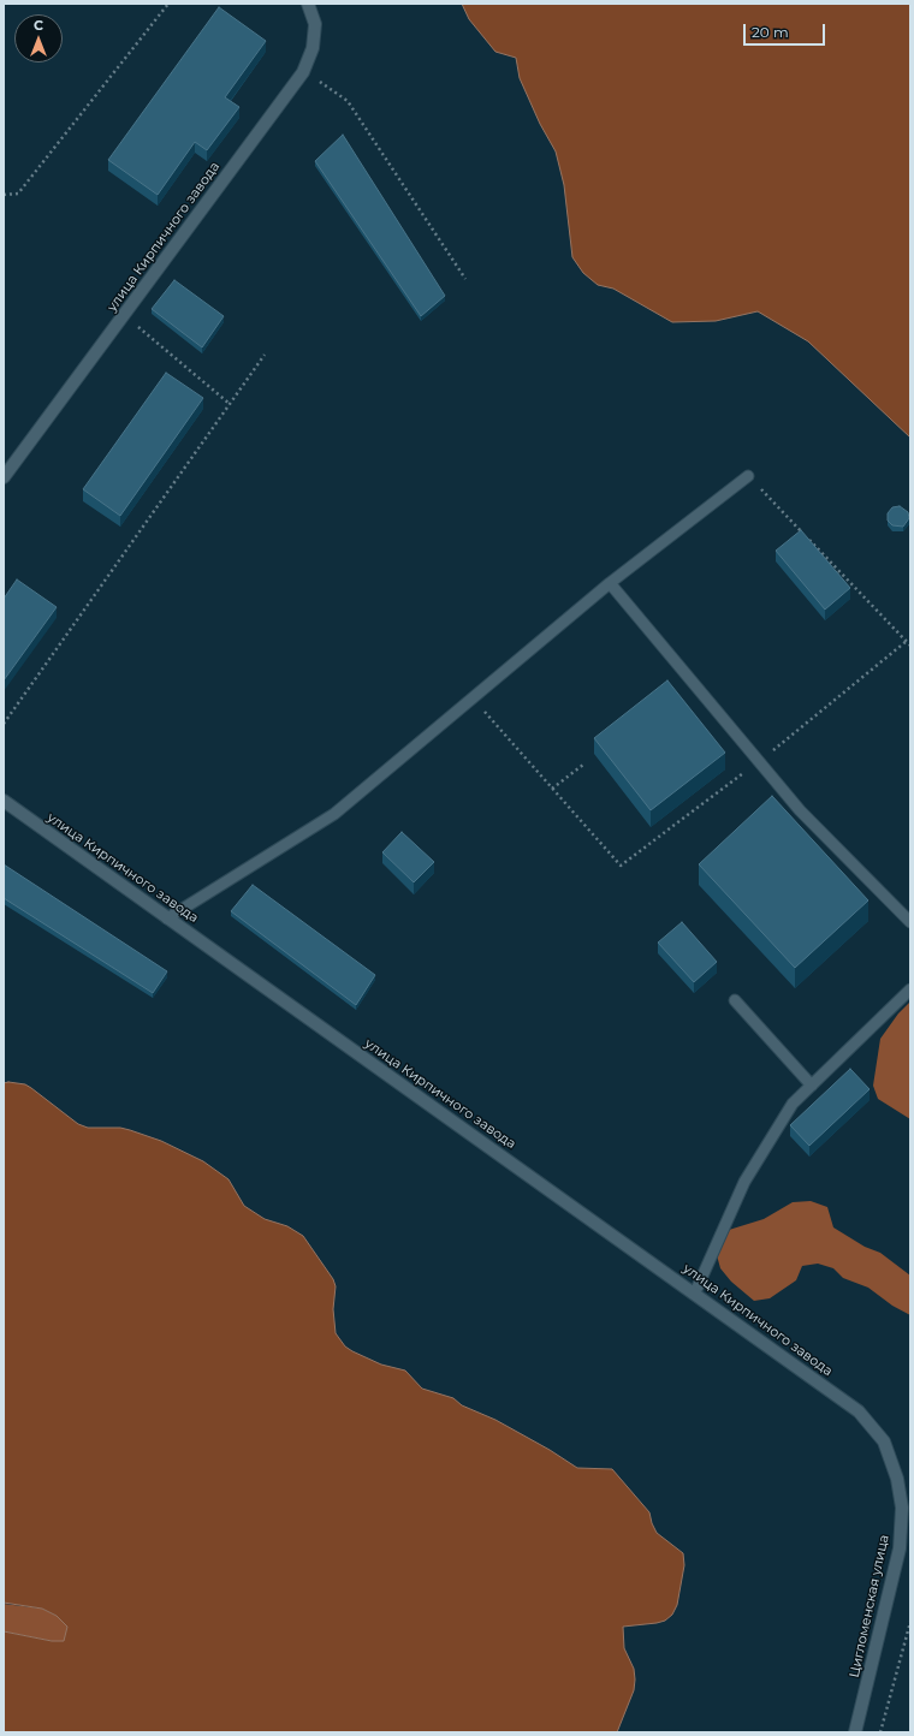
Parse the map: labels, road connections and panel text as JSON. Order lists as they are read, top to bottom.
{
  "streets": {
    "street": ["улица Кирпичного завода", "Цигломенская улица"]
  },
  "crossings": [
    ["улица Кирпичного завода", "Цигломенская улица"]
  ],
  "scale_bar": "20 m",
  "north": "top"
}
